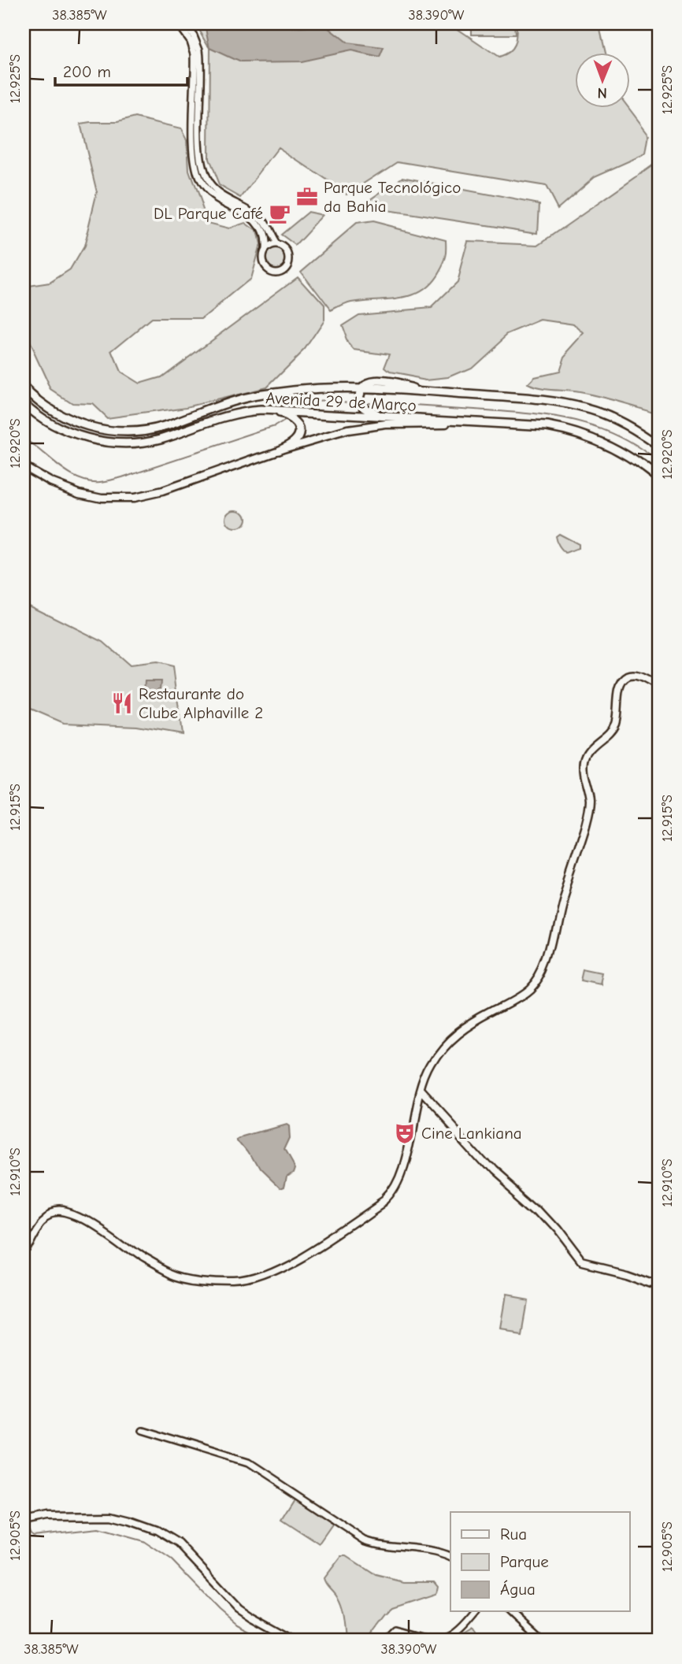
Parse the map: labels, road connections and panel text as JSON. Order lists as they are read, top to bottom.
{
  "streets": {
    "main road": ["Avenida 29 de Março"]
  },
  "places": {
    "office": ["Parque Tecnológico da Bahia"],
    "cafe": ["DL Parque Café"],
    "restaurant": ["Restaurante do Clube Alphaville 2"],
    "theatre": ["Cine Lankiana"]
  },
  "legend": ["Rua", "Parque", "Água"],
  "scale_bar": "200 m",
  "north": "bottom",
  "coordinates": [
    "38.385°W",
    "38.390°W",
    "12.925°S",
    "12.920°S",
    "12.915°S",
    "12.910°S",
    "12.905°S"
  ]
}
